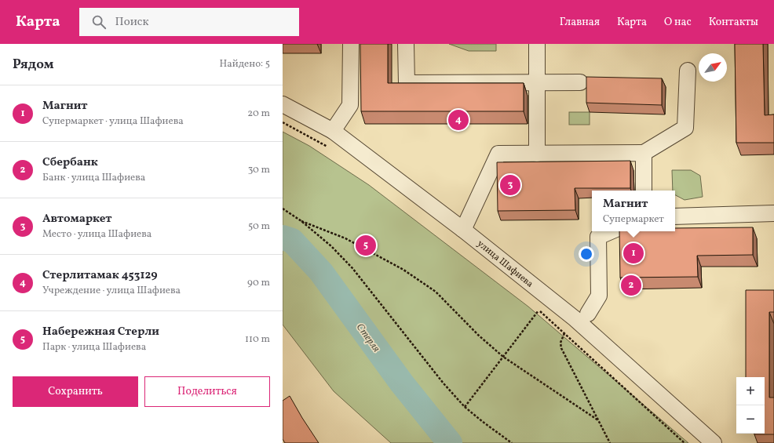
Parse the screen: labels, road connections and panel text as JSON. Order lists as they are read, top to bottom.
{
  "streets": {
    "street": ["улица Шафиева"]
  },
  "water": ["Стерля"],
  "north": "top right",
  "page": {
    "header": "Карта",
    "search": "Поиск",
    "nav": [
      "Главная",
      "Карта",
      "О нас",
      "Контакты"
    ],
    "heading": ["Рядом", "Найдено: 5"],
    "list": [
      {
        "mark": "1",
        "name": "Магнит",
        "note": "Супермаркет · улица Шафиева",
        "value": "20 m"
      },
      {
        "mark": "2",
        "name": "Сбербанк",
        "note": "Банк · улица Шафиева",
        "value": "30 m"
      },
      {
        "mark": "3",
        "name": "Автомаркет",
        "note": "Место · улица Шафиева",
        "value": "50 m"
      },
      {
        "mark": "4",
        "name": "Стерлитамак 453129",
        "note": "Учреждение · улица Шафиева",
        "value": "90 m"
      },
      {
        "mark": "5",
        "name": "Набережная Стерли",
        "note": "Парк · улица Шафиева",
        "value": "110 m"
      }
    ],
    "pins": [
      "4",
      "3",
      "5",
      "1",
      "2"
    ],
    "popup": ["Магнит", "Супермаркет"],
    "buttons": ["Сохранить", "Поделиться"],
    "map_buttons": ["+", "−"]
  }
}
